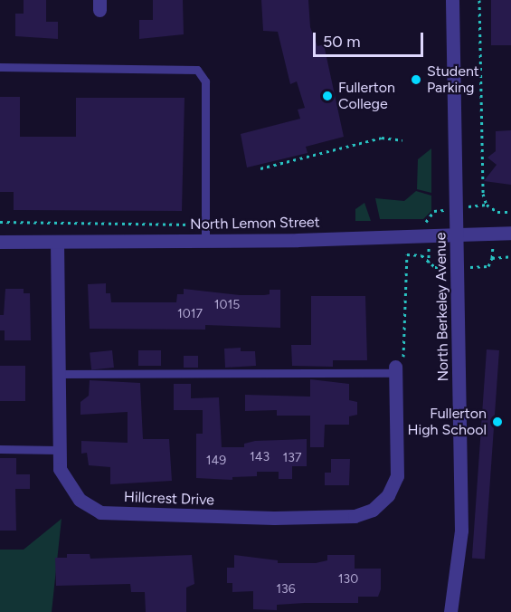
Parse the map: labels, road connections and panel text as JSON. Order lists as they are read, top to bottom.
{
  "streets": {
    "street": ["North Lemon Street", "North Berkeley Avenue", "Hillcrest Drive"]
  },
  "crossings": [
    ["North Lemon Street", "North Berkeley Avenue"],
    ["North Lemon Street", "Hillcrest Drive"]
  ],
  "places": ["Student Parking", "Fullerton College", "Fullerton High School"],
  "house_numbers": [
    "1015",
    "1017",
    "143",
    "137",
    "149",
    "130",
    "136"
  ],
  "scale_bar": "50 m"
}
